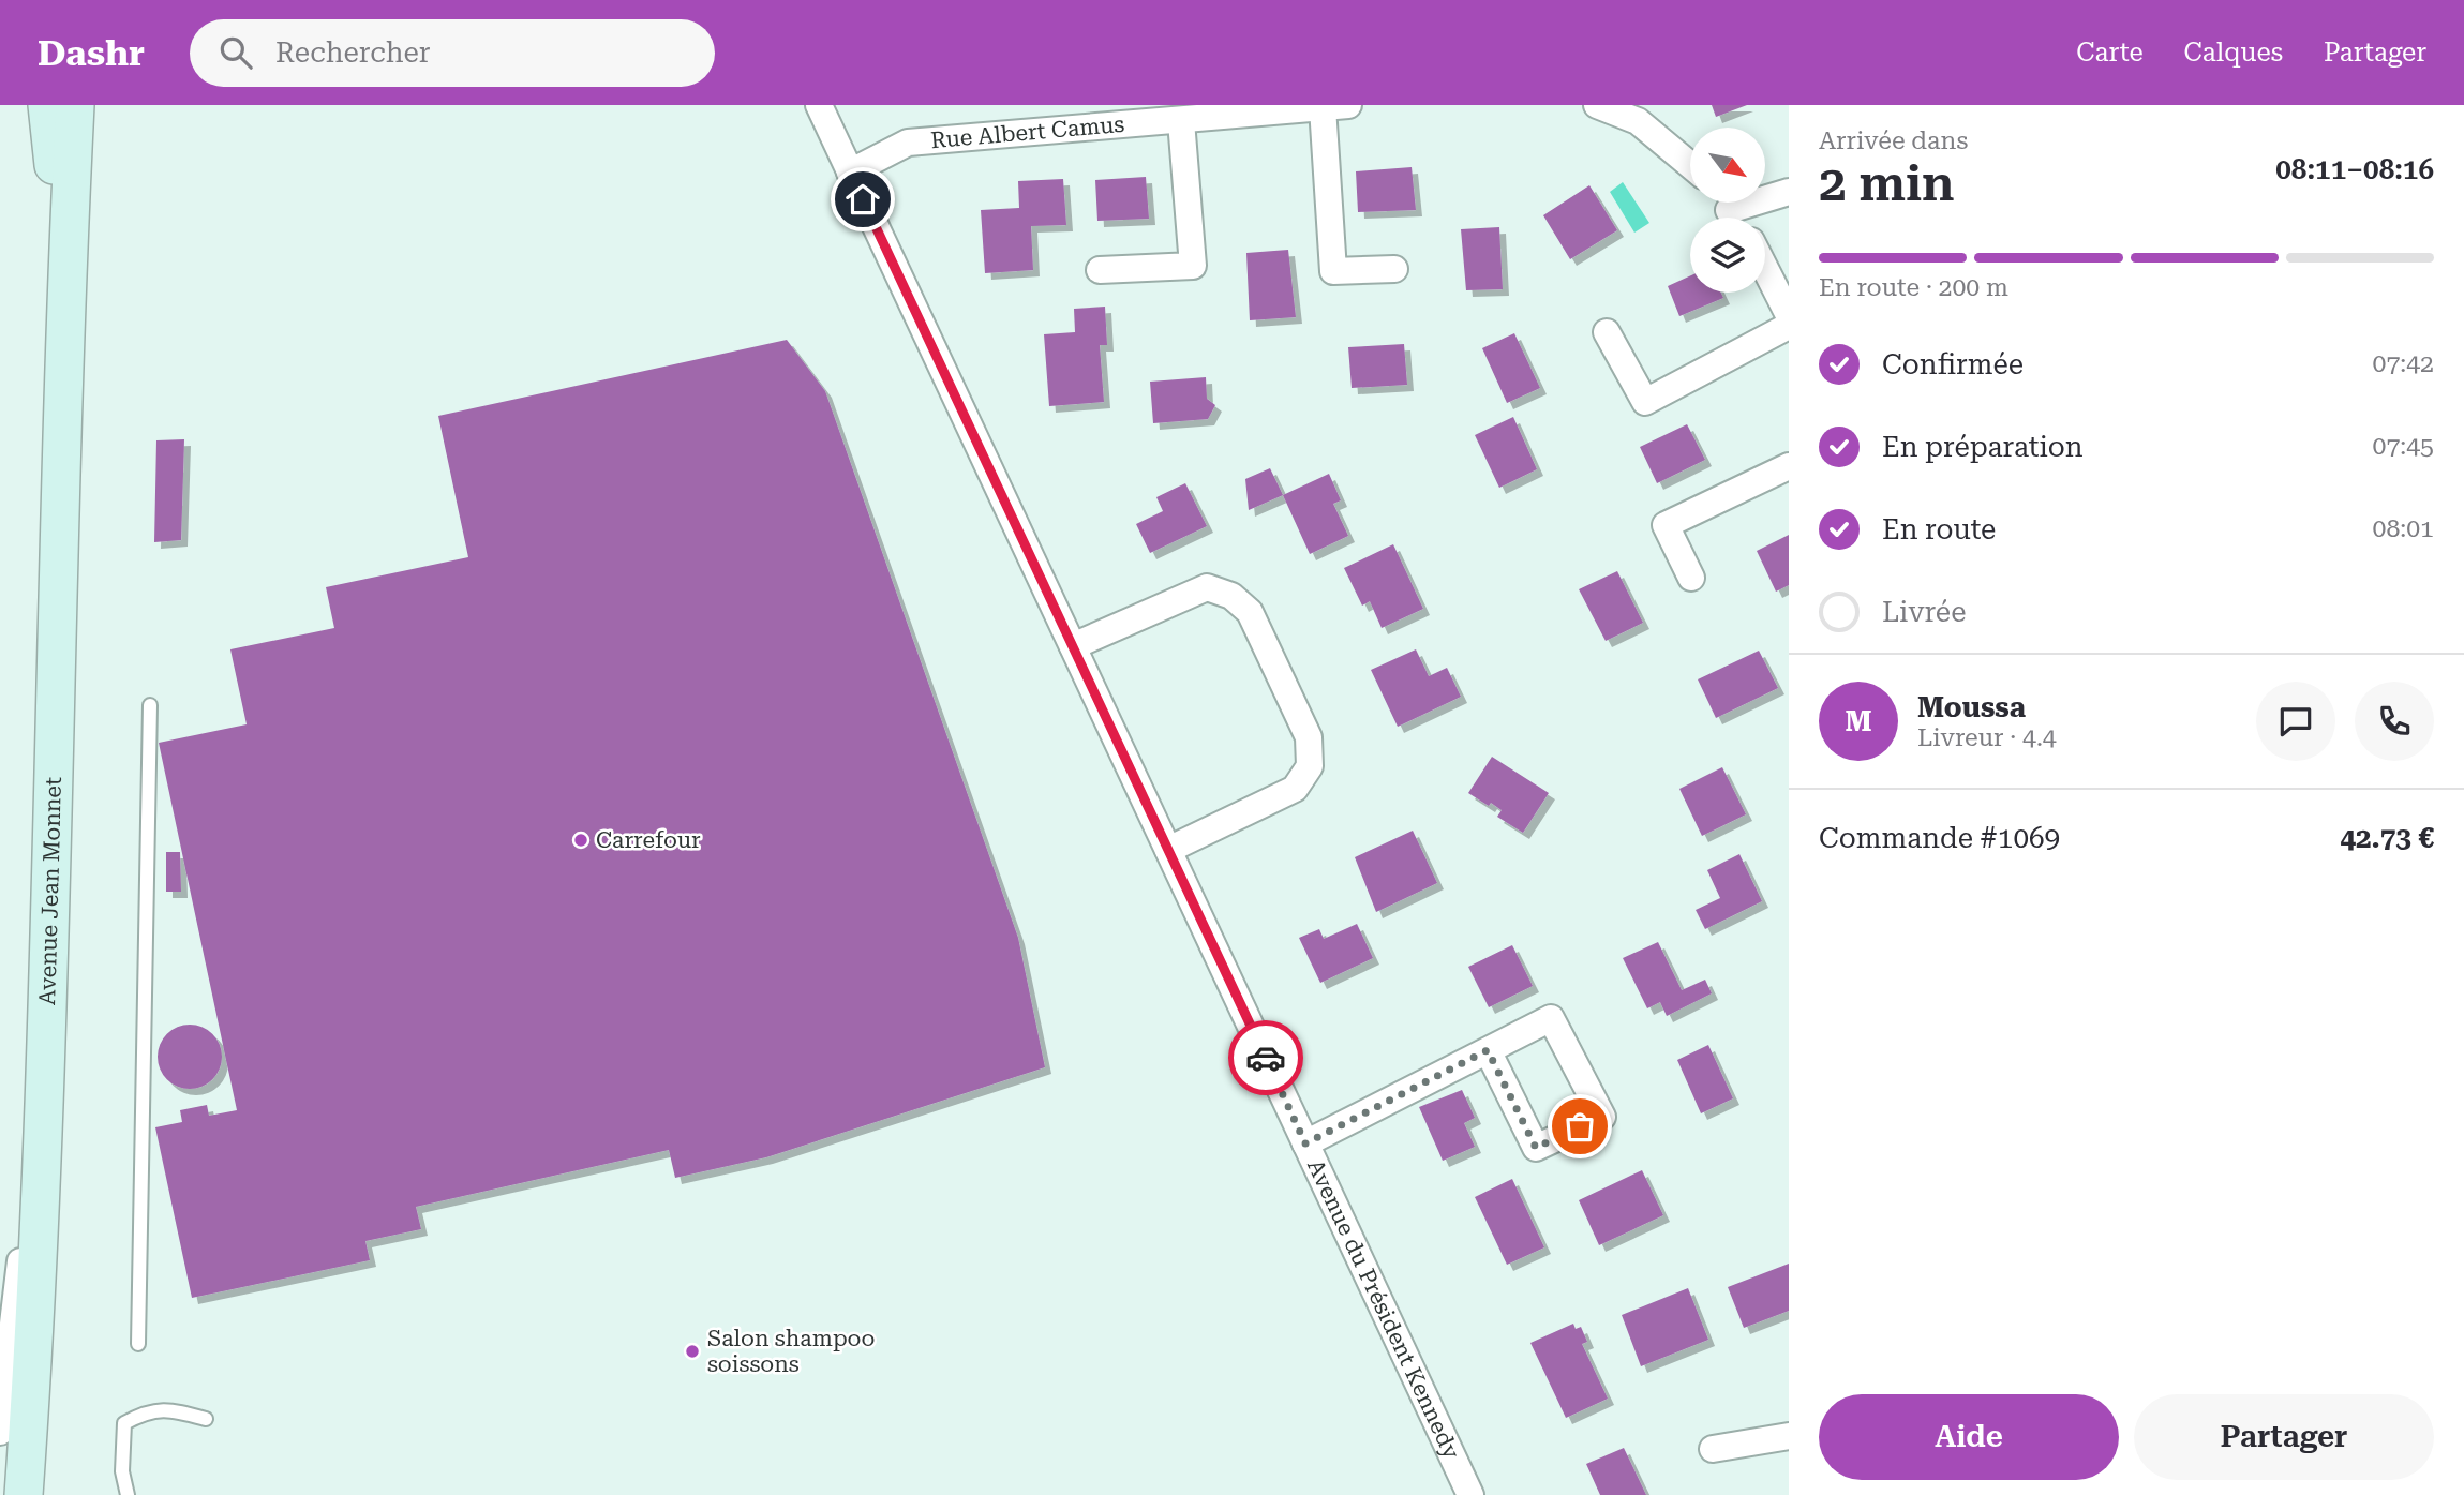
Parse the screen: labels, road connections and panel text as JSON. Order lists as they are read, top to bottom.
{
  "streets": {
    "main road": ["Avenue Jean Monnet"],
    "street": ["Rue Albert Camus", "Avenue du Président Kennedy"]
  },
  "crossings": [
    ["Rue Albert Camus", "Avenue du Président Kennedy"]
  ],
  "places": ["Carrefour", "Salon shampoo soissons"],
  "north": "bottom right",
  "page": {
    "header": "Dashr",
    "search": "Rechercher",
    "nav": ["Carte", "Calques", "Partager"],
    "heading": ["2 min", "Arrivée dans", "08:11–08:16"],
    "panel": [
      "Moussa",
      "Livreur · 4.4",
      "Commande #1069",
      "42.73 €"
    ],
    "bar": "En route · 200 m",
    "list": [
      ["Confirmée", "07:42"],
      ["En préparation", "07:45"],
      ["En route", "08:01"],
      "Livrée"
    ],
    "round": "M",
    "buttons": ["Aide", "Partager"]
  }
}
